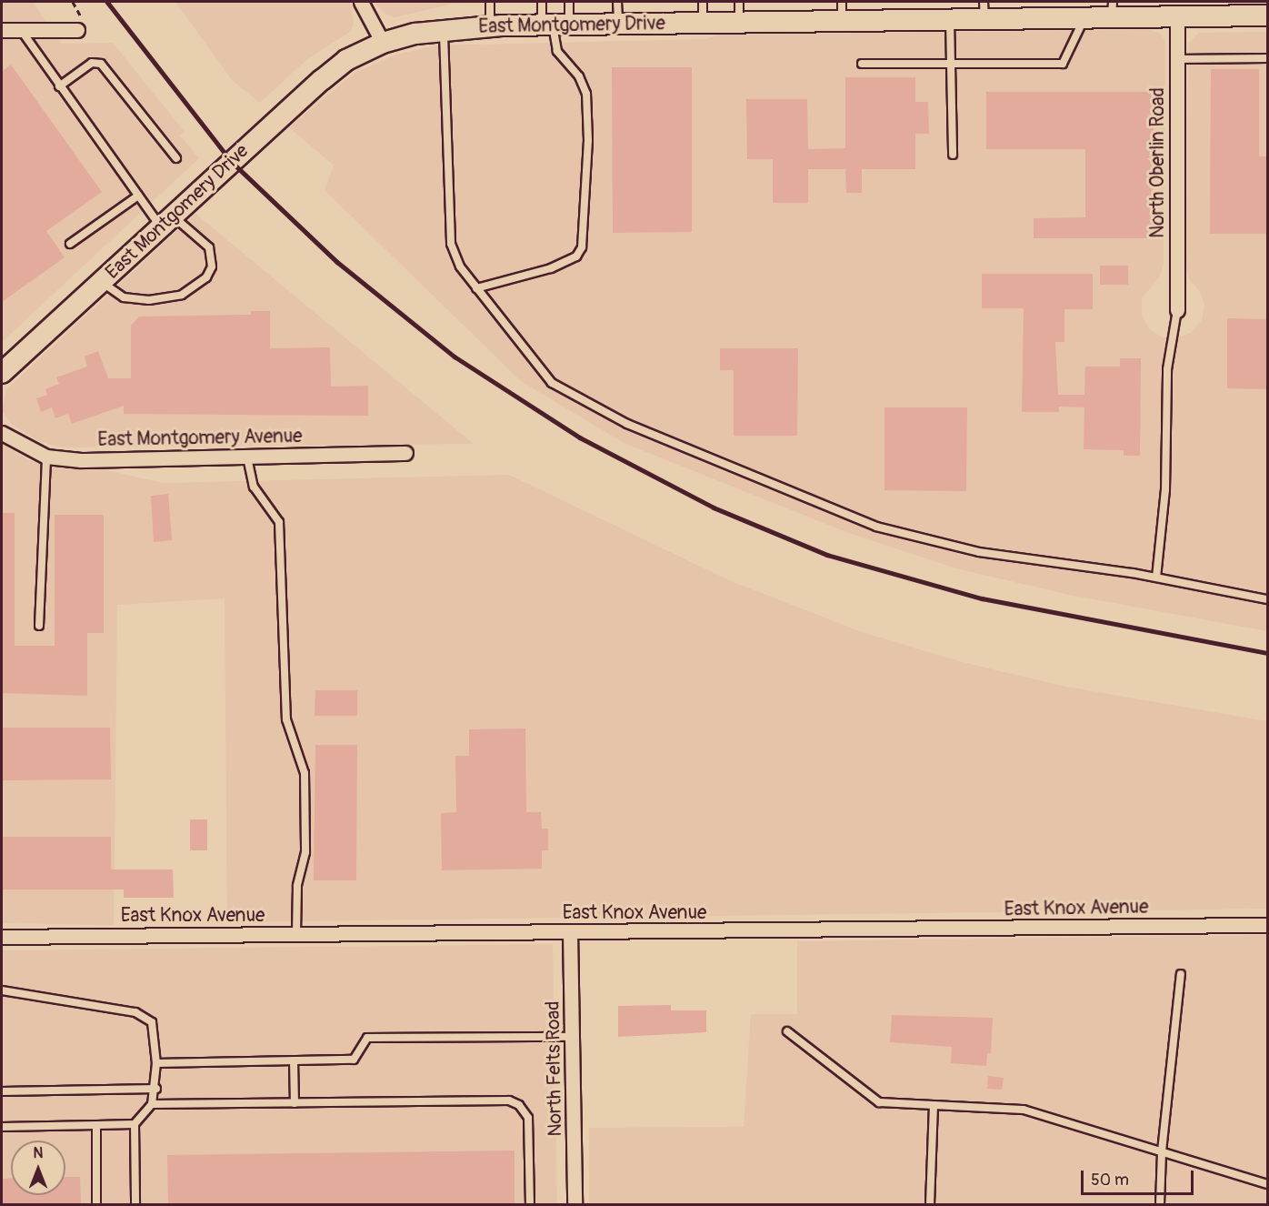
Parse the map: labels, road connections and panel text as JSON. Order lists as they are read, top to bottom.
{
  "streets": {
    "main road": ["East Montgomery Drive"],
    "street": [
      "North Oberlin Road",
      "East Montgomery Avenue",
      "East Knox Avenue",
      "North Felts Road"
    ]
  },
  "crossings": [
    ["East Montgomery Drive", "North Oberlin Road"],
    ["East Knox Avenue", "North Felts Road"]
  ],
  "scale_bar": "50 m",
  "north": "top"
}
